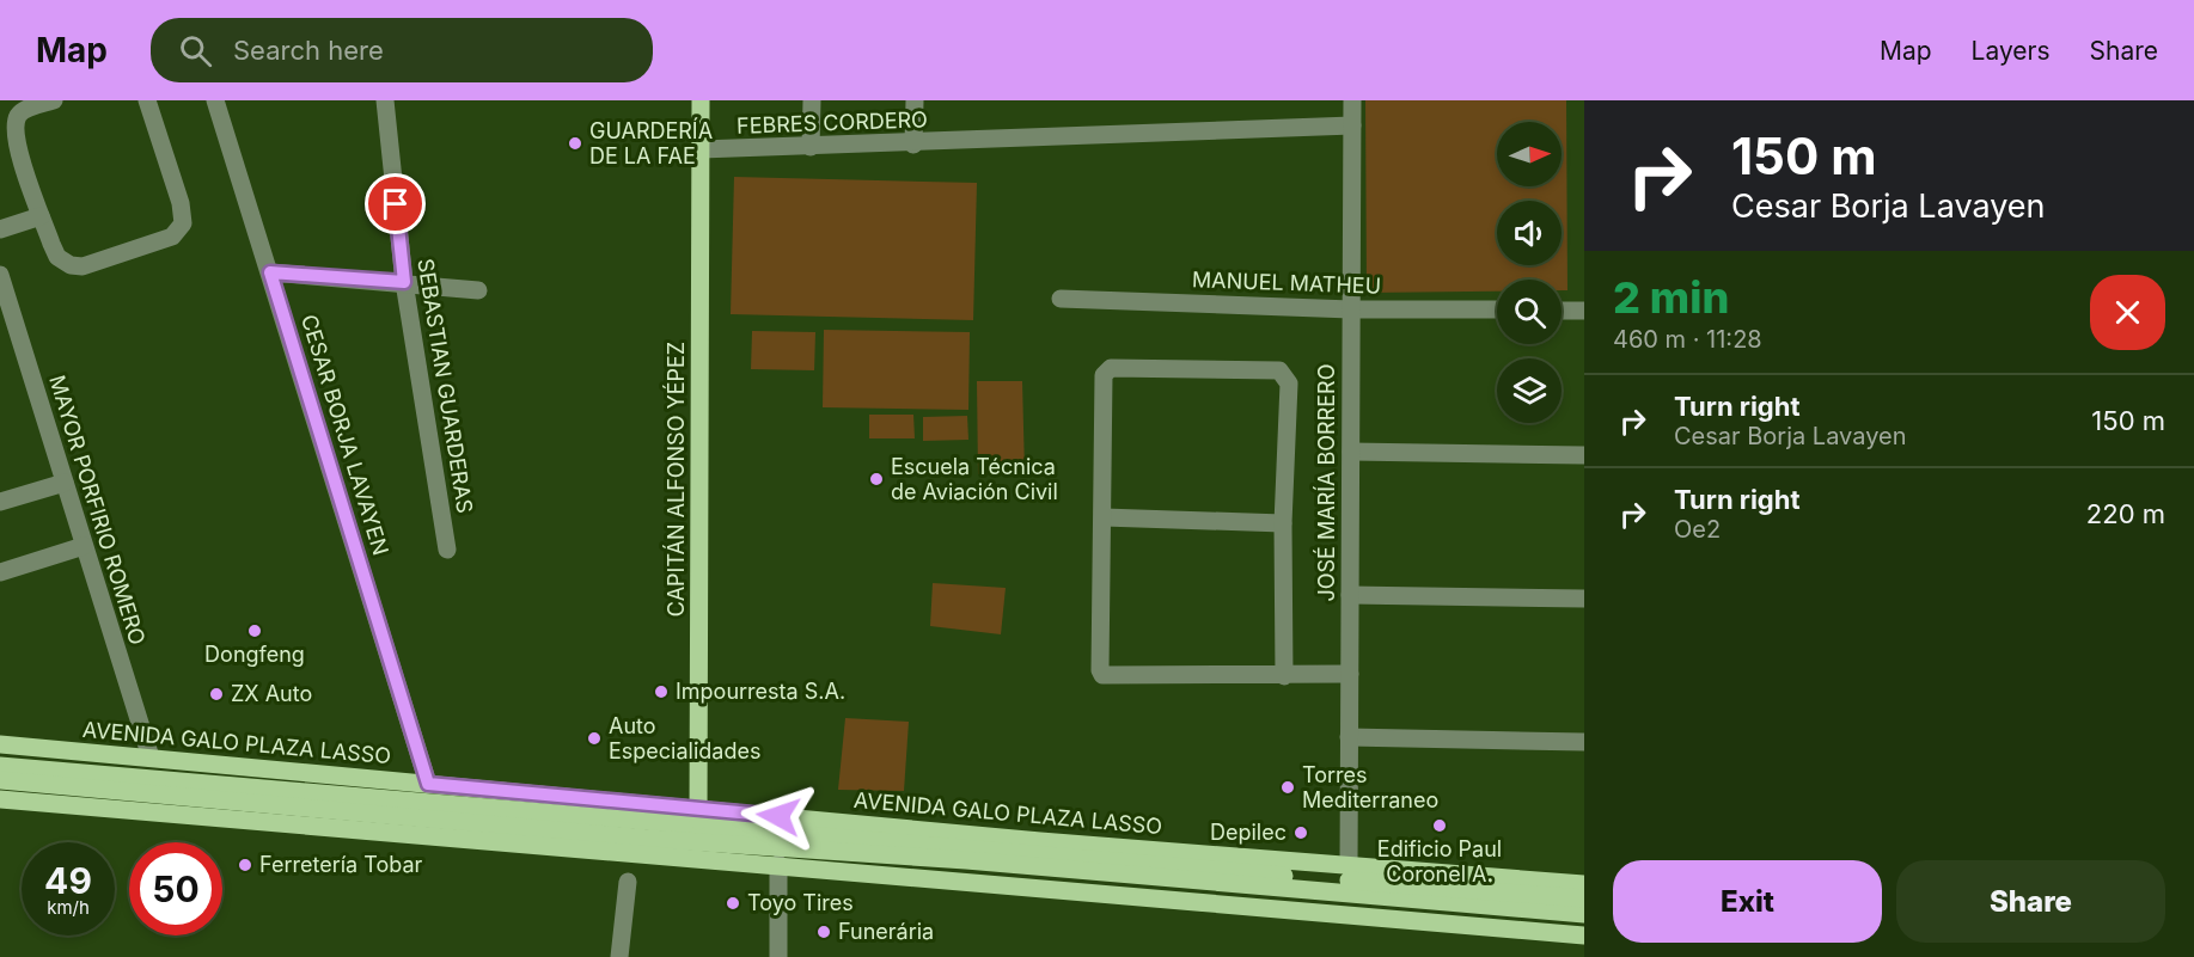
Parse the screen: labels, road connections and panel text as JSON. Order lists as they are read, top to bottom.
{
  "streets": {
    "main road": ["CAPITÁN ALFONSO YÉPEZ", "AVENIDA GALO PLAZA LASSO"],
    "street": [
      "FEBRES CORDERO",
      "MANUEL MATHEU",
      "SEBASTIAN GUARDERAS",
      "CESAR BORJA LAVAYEN",
      "JOSÉ MARÍA BORRERO",
      "MAYOR PORFIRIO ROMERO"
    ]
  },
  "crossings": [
    ["FEBRES CORDERO", "CAPITÁN ALFONSO YÉPEZ"],
    ["FEBRES CORDERO", "JOSÉ MARÍA BORRERO"],
    ["MANUEL MATHEU", "JOSÉ MARÍA BORRERO"],
    ["CESAR BORJA LAVAYEN", "AVENIDA GALO PLAZA LASSO"],
    ["CAPITÁN ALFONSO YÉPEZ", "AVENIDA GALO PLAZA LASSO"],
    ["JOSÉ MARÍA BORRERO", "AVENIDA GALO PLAZA LASSO"],
    ["MAYOR PORFIRIO ROMERO", "AVENIDA GALO PLAZA LASSO"]
  ],
  "places": [
    "GUARDERÍA DE LA FAE",
    "Escuela Técnica de Aviación Civil",
    "Dongfeng",
    "Impourresta S.A.",
    "ZX Auto",
    "Auto Especialidades",
    "Torres Mediterraneo",
    "Edificio Paul Coronel A.",
    "Depilec",
    "Ferretería Tobar",
    "Toyo Tires",
    "Funerária"
  ],
  "north": "right",
  "page": {
    "header": "Map",
    "search": "Search here",
    "nav": ["Map", "Layers", "Share"],
    "turn": ["150 m", "Cesar Borja Lavayen"],
    "heading": ["2 min", "460 m · 11:28"],
    "list": [
      {
        "name": "Turn right",
        "note": "Cesar Borja Lavayen",
        "value": "150 m"
      },
      {
        "name": "Turn right",
        "note": "Oe2",
        "value": "220 m"
      }
    ],
    "speed": "49 km/h",
    "limit": "50",
    "buttons": ["Exit", "Share"]
  }
}
